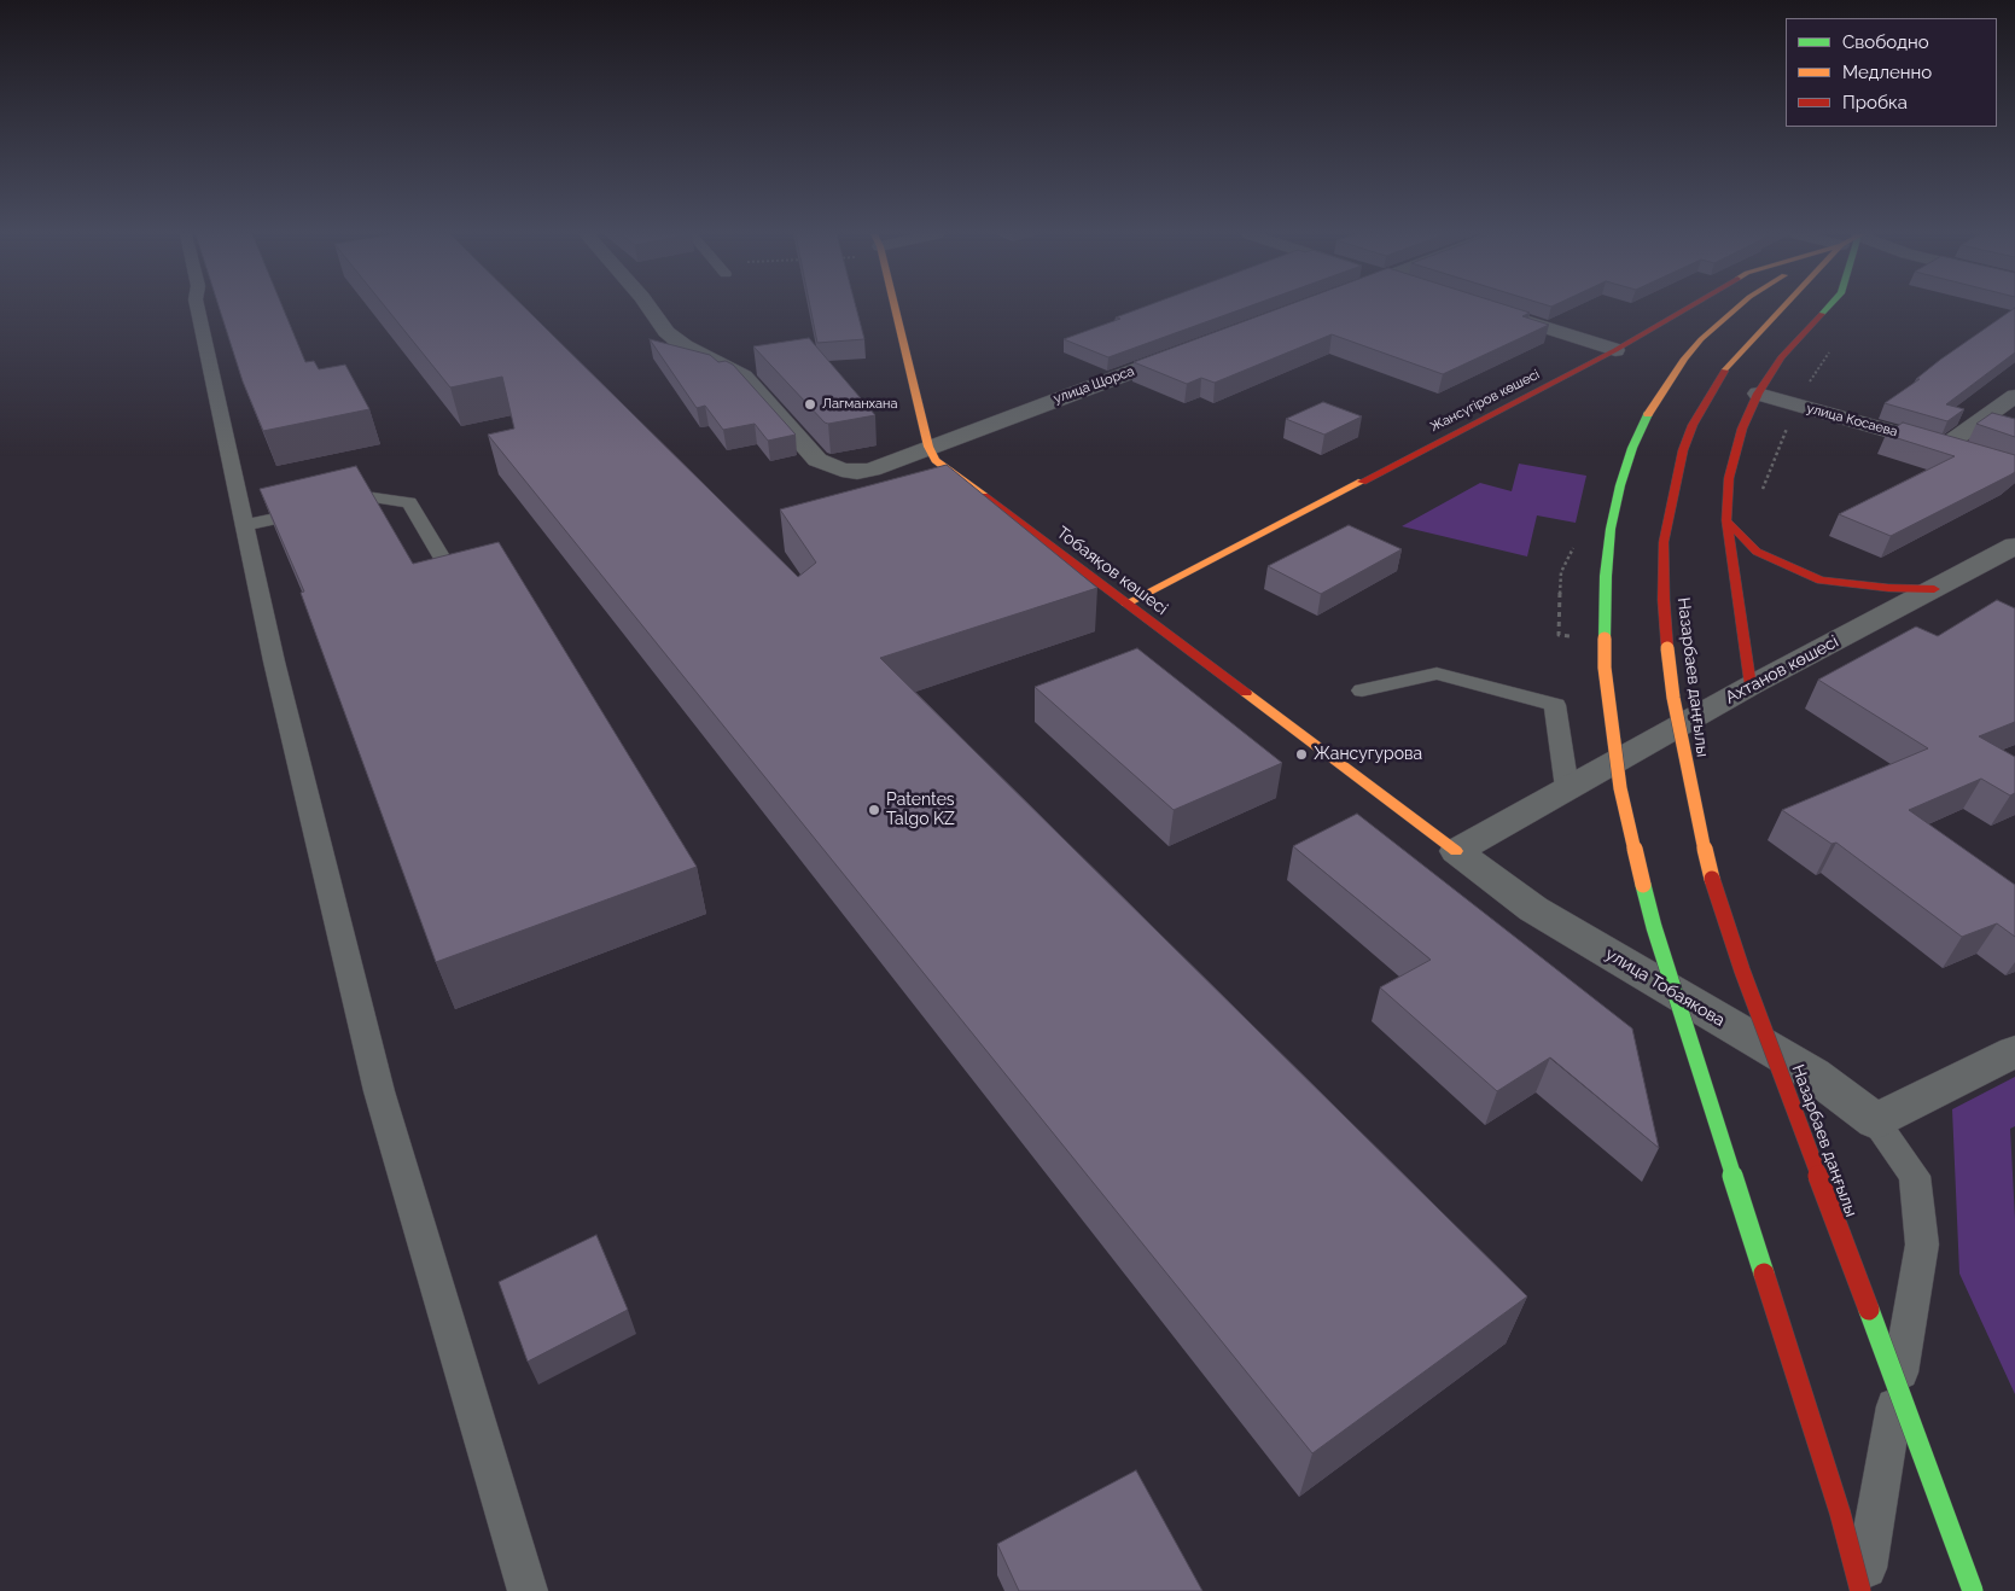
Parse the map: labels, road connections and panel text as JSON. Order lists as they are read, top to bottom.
{
  "streets": {
    "street": [
      "улица Щорса",
      "Жансүгіров көшесі",
      "улица Косаева",
      "Тобаяқов көшесі",
      "Ахтанов көшесі",
      "Назарбаев даңғылы",
      "улица Тобаякова"
    ]
  },
  "crossings": [
    ["улица Щорса", "Тобаяқов көшесі"],
    ["Жансүгіров көшесі", "Тобаяқов көшесі"],
    ["Тобаяқов көшесі", "Ахтанов көшесі"],
    ["Тобаяқов көшесі", "улица Тобаякова"],
    ["Ахтанов көшесі", "улица Тобаякова"]
  ],
  "places": ["Лагманхана", "Жансугурова", "Patentes Talgo KZ"],
  "legend": ["Свободно", "Медленно", "Пробка"]
}
